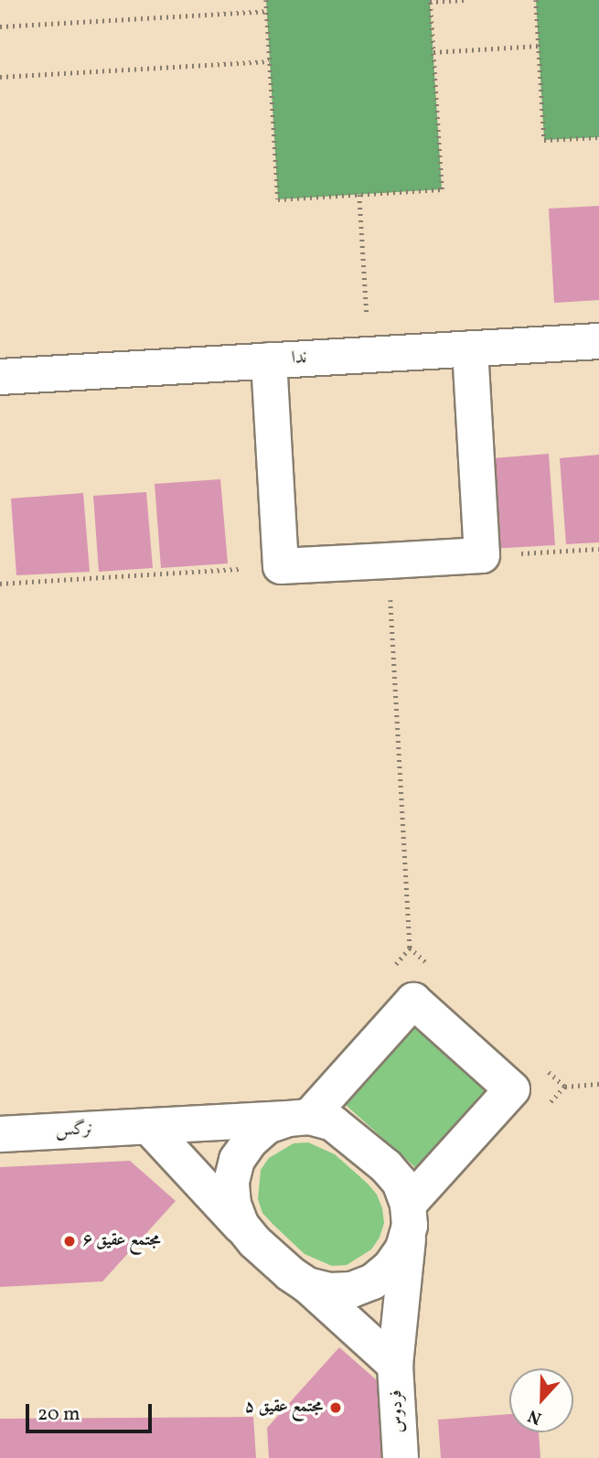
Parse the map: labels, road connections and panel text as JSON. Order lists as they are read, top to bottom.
{
  "streets": {
    "street": ["ندا", "نرگس", "فردوس"]
  },
  "crossings": [
    ["نرگس", "فردوس"]
  ],
  "places": ["مجتمع عقیق ۶", "مجتمع عقیق ۵"],
  "scale_bar": "20 m",
  "north": "bottom"
}
